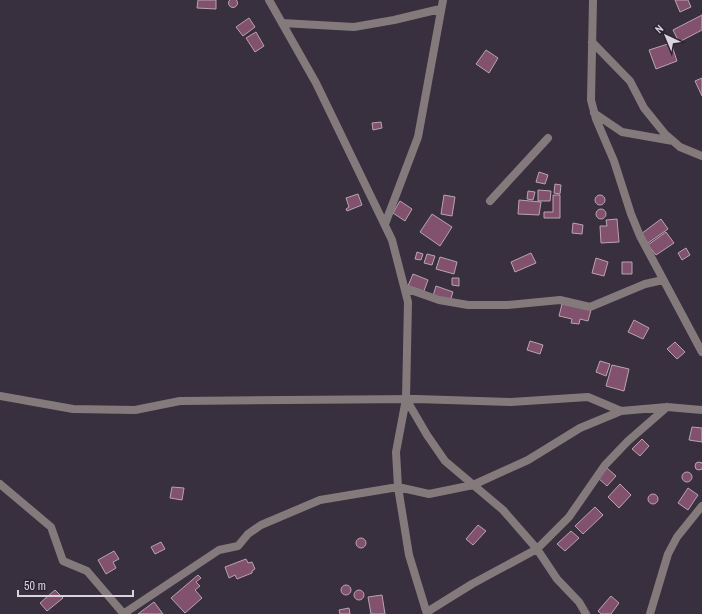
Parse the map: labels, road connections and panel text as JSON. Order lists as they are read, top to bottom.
{
  "scale_bar": "50 m",
  "north": "top left"
}
